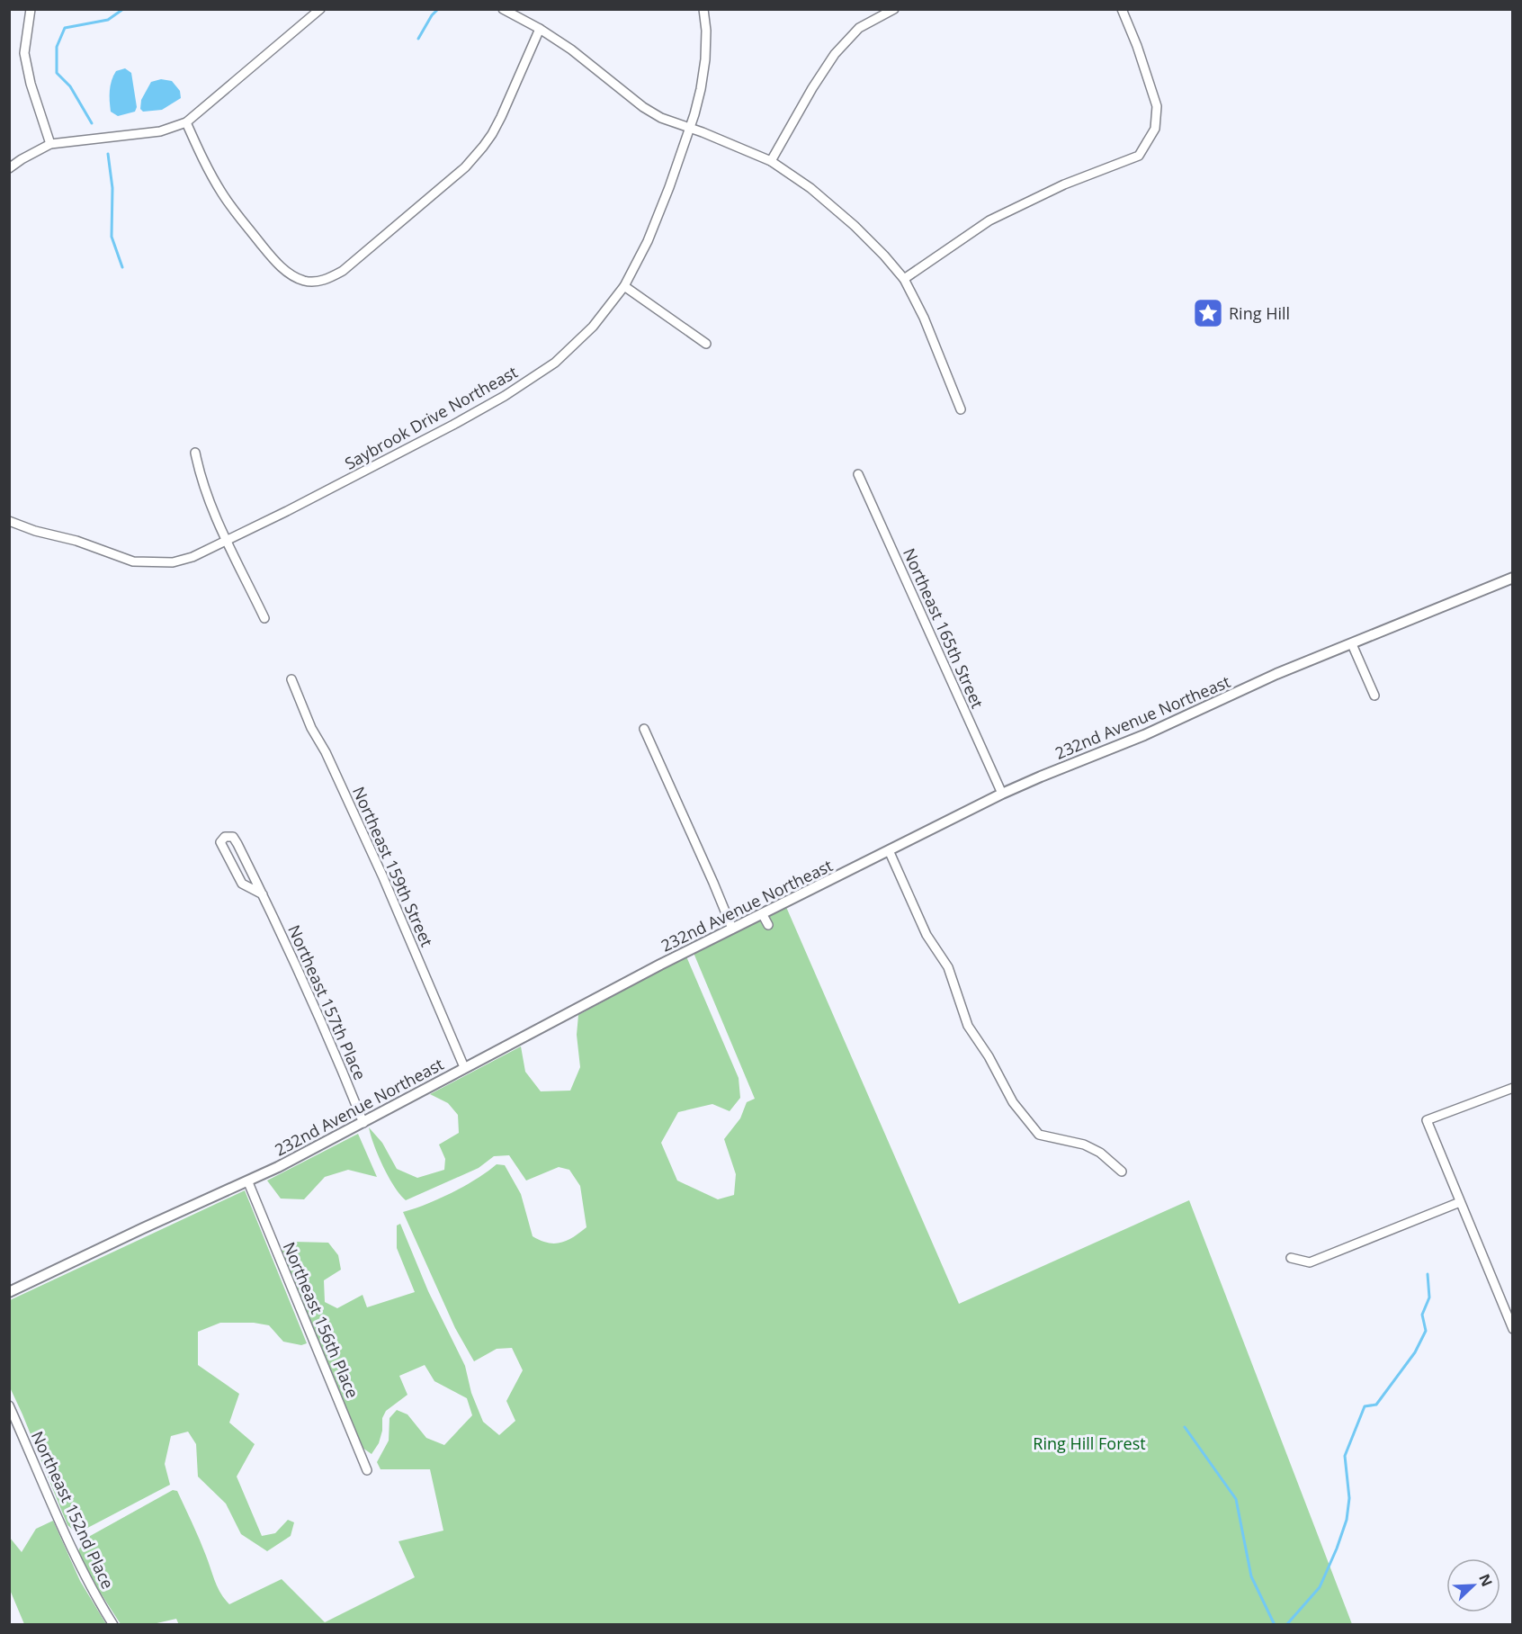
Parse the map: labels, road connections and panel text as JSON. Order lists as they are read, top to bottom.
{
  "streets": {
    "street": [
      "Saybrook Drive Northeast",
      "Northeast 165th Street",
      "232nd Avenue Northeast",
      "Northeast 159th Street",
      "Northeast 157th Place",
      "Northeast 156th Place",
      "Northeast 152nd Place"
    ]
  },
  "crossings": [
    ["Northeast 165th Street", "232nd Avenue Northeast"],
    ["232nd Avenue Northeast", "Northeast 159th Street"],
    ["232nd Avenue Northeast", "Northeast 157th Place"],
    ["232nd Avenue Northeast", "Northeast 156th Place"]
  ],
  "parks": ["Ring Hill Forest"],
  "places": {
    "place": ["Ring Hill"]
  },
  "north": "top right"
}
